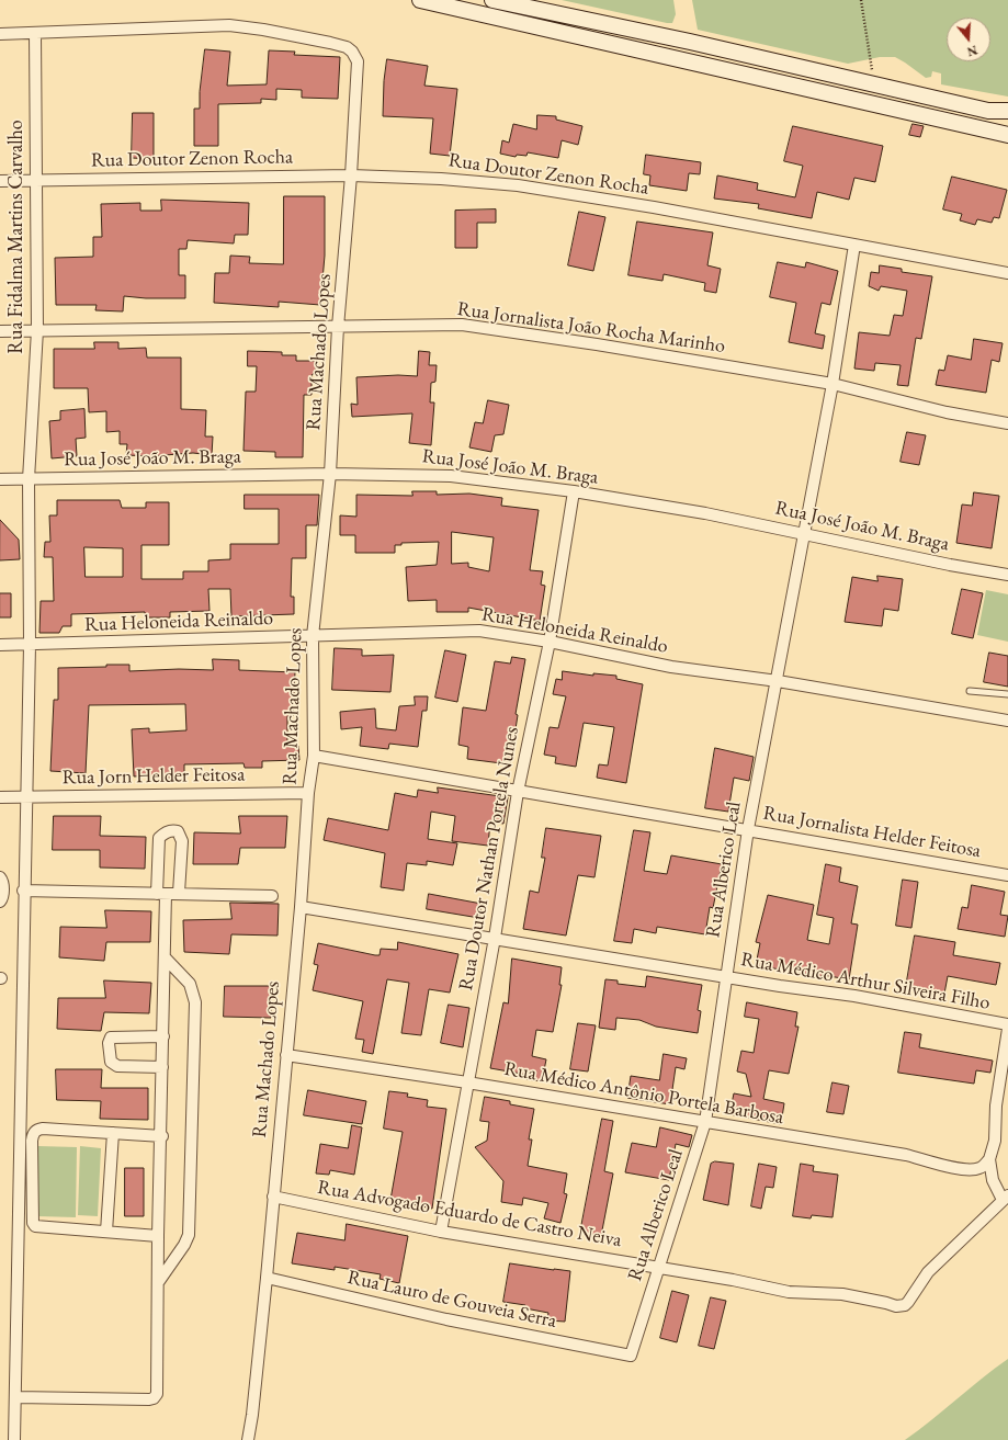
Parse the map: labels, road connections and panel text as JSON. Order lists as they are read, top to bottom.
{
  "streets": {
    "street": [
      "Rua Doutor Zenon Rocha",
      "Rua Fidalma Martins Carvalho",
      "Rua Jornalista João Rocha Marinho",
      "Rua Machado Lopes",
      "Rua José João M. Braga",
      "Rua Heloneida Reinaldo",
      "Rua Jorn Helder Feitosa",
      "Rua Jornalista Helder Feitosa",
      "Rua Doutor Nathan Portela Nunes",
      "Rua Alberico Leal",
      "Rua Médico Arthur Silveira Filho",
      "Rua Médico Antônio Portela Barbosa",
      "Rua Advogado Eduardo de Castro Neiva",
      "Rua Lauro de Gouveia Serra"
    ]
  },
  "crossings": [
    ["Rua Doutor Zenon Rocha", "Rua Fidalma Martins Carvalho"],
    ["Rua Doutor Zenon Rocha", "Rua Machado Lopes"],
    ["Rua Fidalma Martins Carvalho", "Rua Jornalista João Rocha Marinho"],
    ["Rua Fidalma Martins Carvalho", "Rua Machado Lopes"],
    ["Rua Fidalma Martins Carvalho", "Rua José João M. Braga"],
    ["Rua Fidalma Martins Carvalho", "Rua Heloneida Reinaldo"],
    ["Rua Fidalma Martins Carvalho", "Rua Jorn Helder Feitosa"],
    ["Rua Jornalista João Rocha Marinho", "Rua Machado Lopes"],
    ["Rua Jornalista João Rocha Marinho", "Rua Alberico Leal"],
    ["Rua Machado Lopes", "Rua José João M. Braga"],
    ["Rua Machado Lopes", "Rua Heloneida Reinaldo"],
    ["Rua Machado Lopes", "Rua Jorn Helder Feitosa"],
    ["Rua Machado Lopes", "Rua Jornalista Helder Feitosa"],
    ["Rua Machado Lopes", "Rua Médico Arthur Silveira Filho"],
    ["Rua Machado Lopes", "Rua Médico Antônio Portela Barbosa"],
    ["Rua Machado Lopes", "Rua Advogado Eduardo de Castro Neiva"],
    ["Rua Machado Lopes", "Rua Lauro de Gouveia Serra"],
    ["Rua José João M. Braga", "Rua Doutor Nathan Portela Nunes"],
    ["Rua José João M. Braga", "Rua Alberico Leal"],
    ["Rua Heloneida Reinaldo", "Rua Doutor Nathan Portela Nunes"],
    ["Rua Heloneida Reinaldo", "Rua Alberico Leal"],
    ["Rua Jornalista Helder Feitosa", "Rua Doutor Nathan Portela Nunes"],
    ["Rua Jornalista Helder Feitosa", "Rua Alberico Leal"],
    ["Rua Doutor Nathan Portela Nunes", "Rua Médico Arthur Silveira Filho"],
    ["Rua Doutor Nathan Portela Nunes", "Rua Médico Antônio Portela Barbosa"],
    ["Rua Doutor Nathan Portela Nunes", "Rua Advogado Eduardo de Castro Neiva"],
    ["Rua Alberico Leal", "Rua Médico Arthur Silveira Filho"],
    ["Rua Alberico Leal", "Rua Médico Antônio Portela Barbosa"],
    ["Rua Alberico Leal", "Rua Advogado Eduardo de Castro Neiva"],
    ["Rua Alberico Leal", "Rua Lauro de Gouveia Serra"]
  ],
  "north": "bottom"
}
